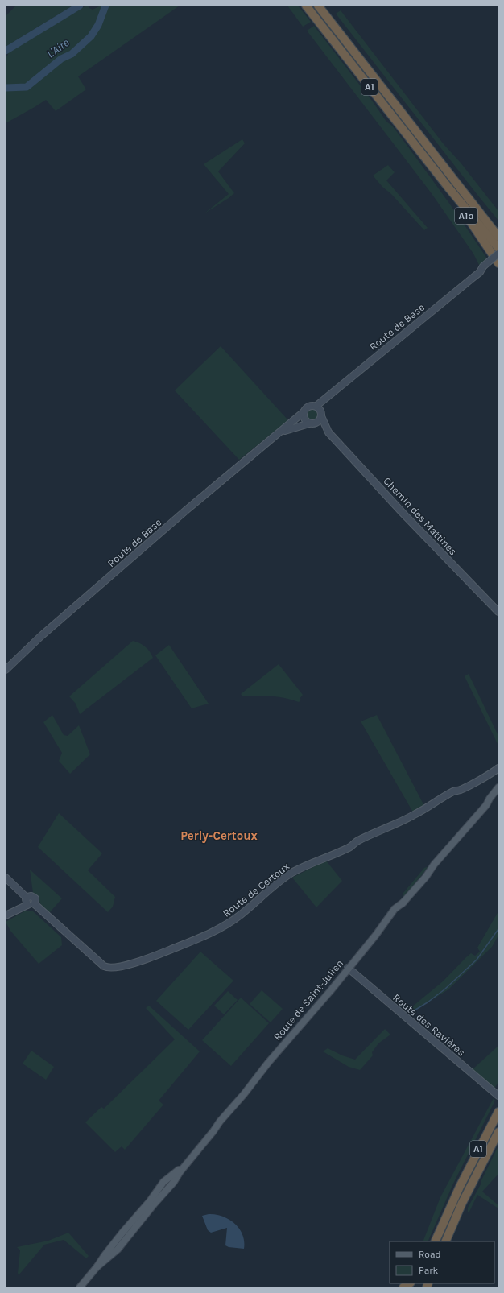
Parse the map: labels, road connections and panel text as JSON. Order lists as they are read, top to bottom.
{
  "streets": {
    "highway": ["A1", "A1a"],
    "main road": ["Route de Saint-Julien"],
    "street": [
      "Route de Base",
      "Chemin des Mattines",
      "Route de Certoux",
      "Route des Ravières"
    ]
  },
  "crossings": [
    ["A1", "A1a"],
    ["Route de Base", "Chemin des Mattines"],
    ["Route de Saint-Julien", "Route des Ravières"]
  ],
  "districts": ["Perly-Certoux"],
  "water": ["L'Aire"],
  "legend": ["Road", "Park"]
}
